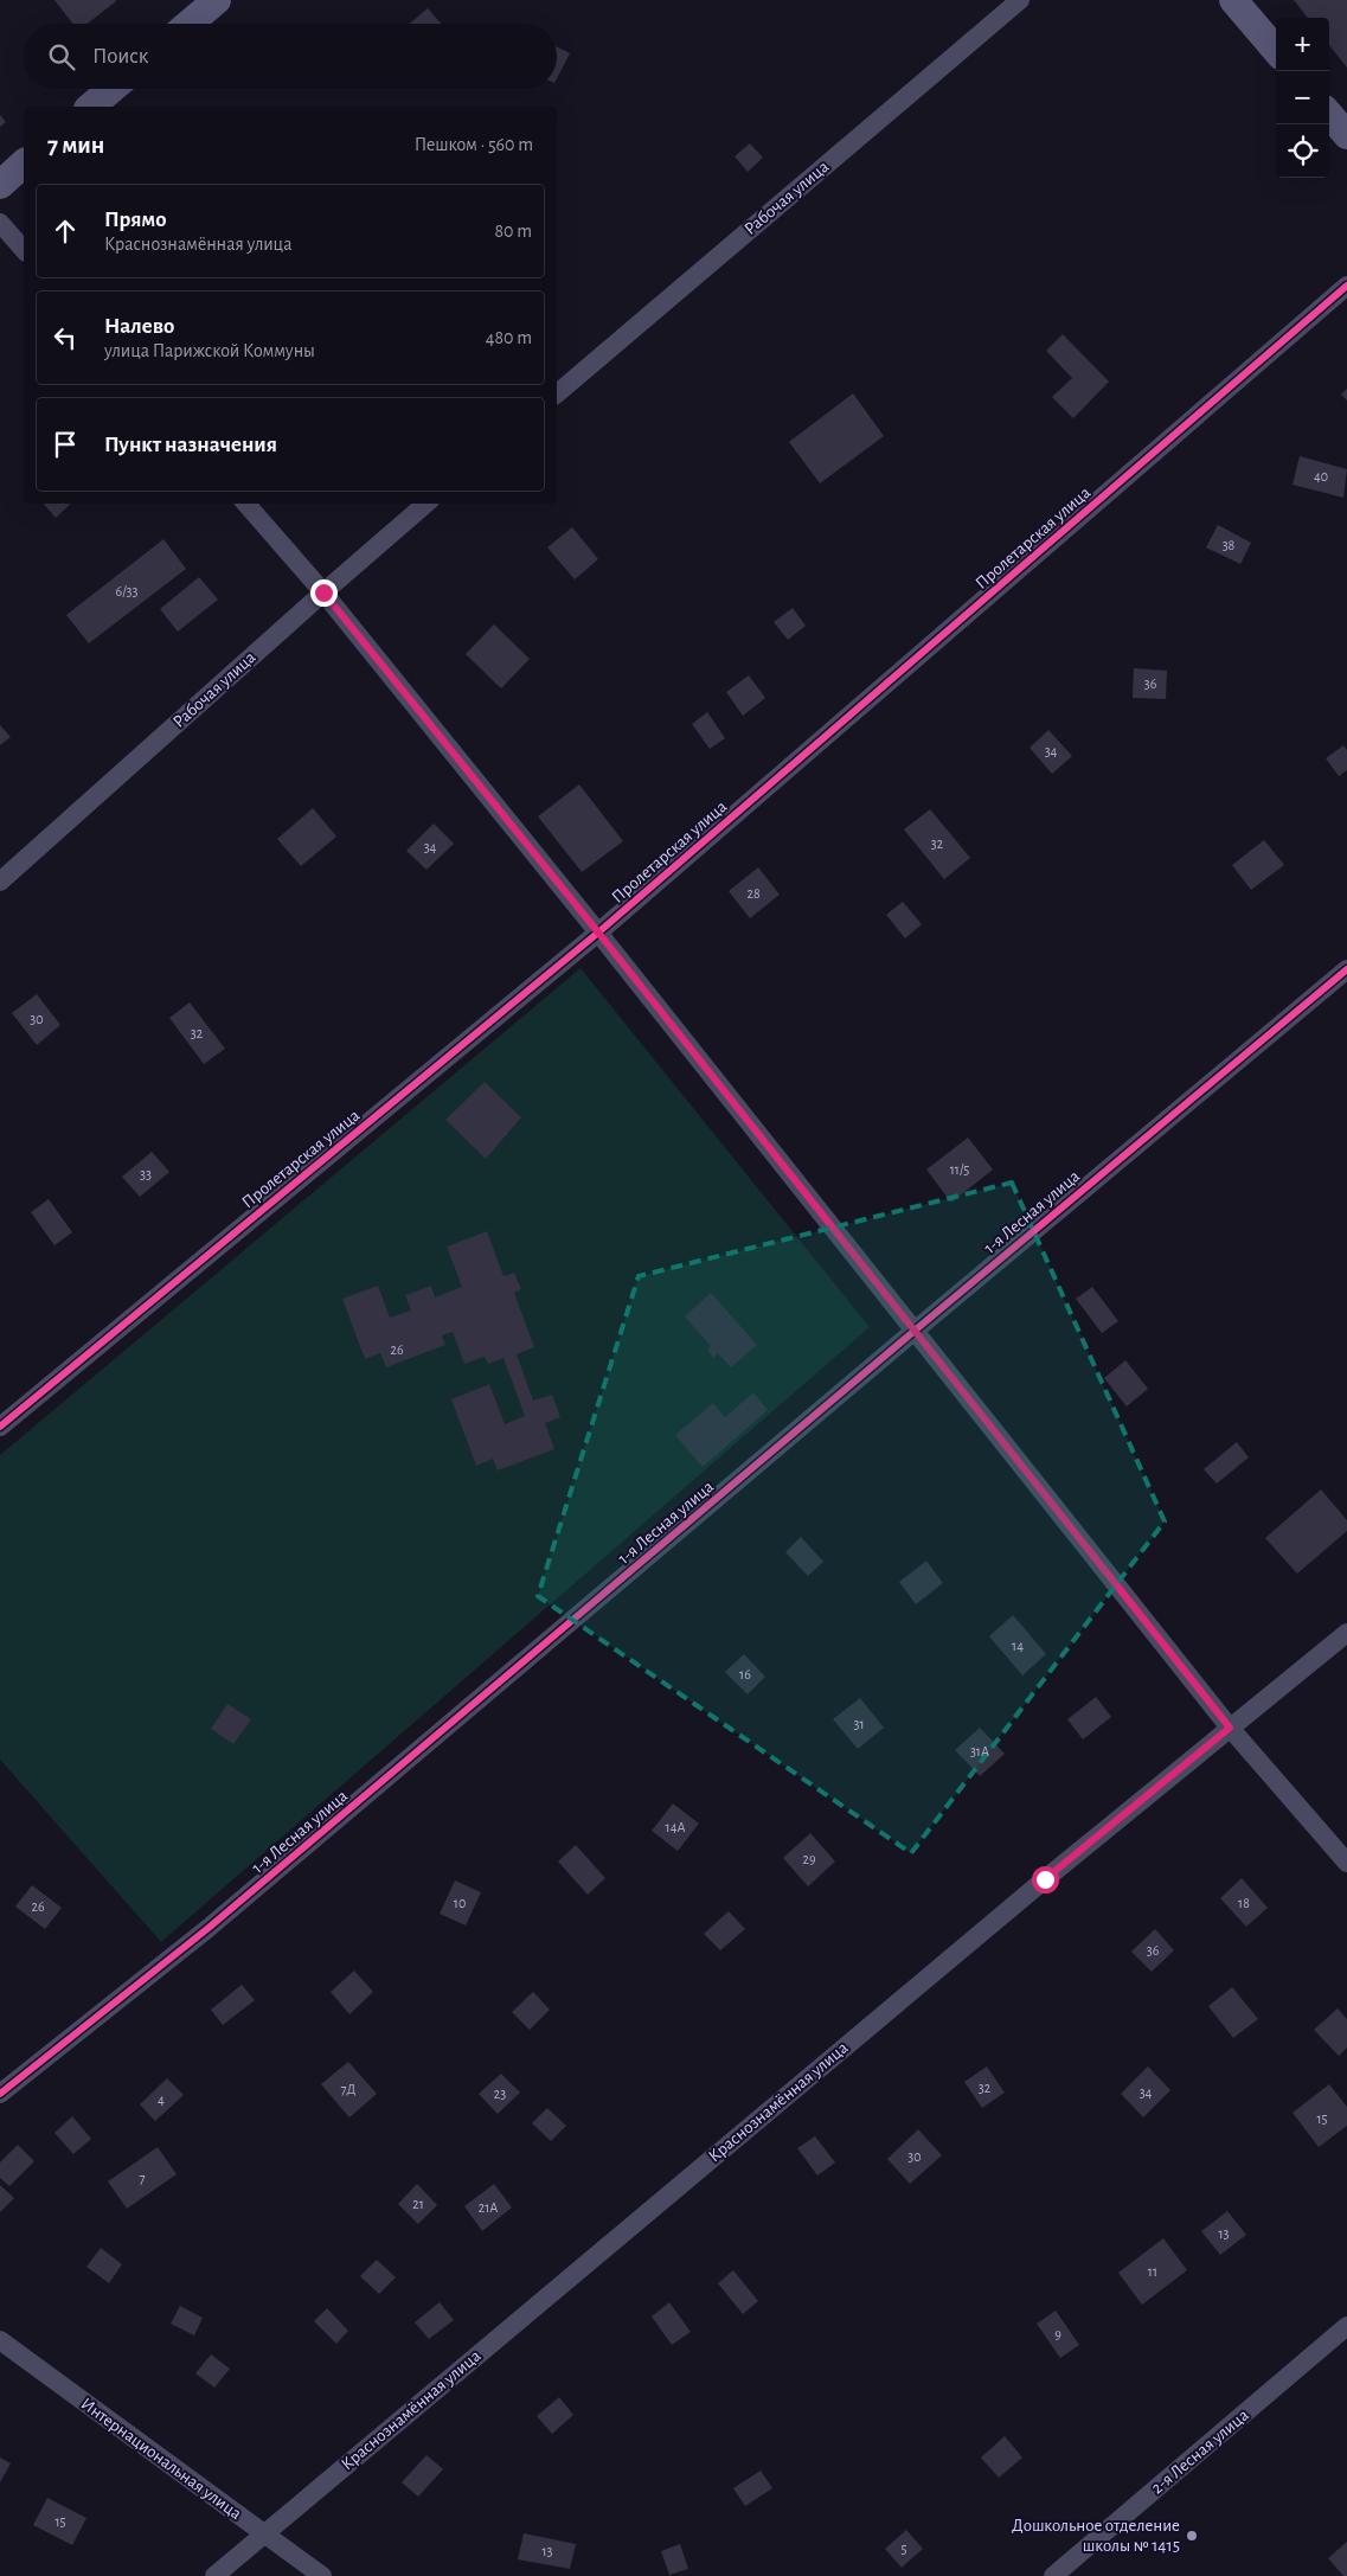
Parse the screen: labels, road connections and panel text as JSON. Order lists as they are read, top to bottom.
{
  "streets": {
    "street": [
      "Рабочая улица",
      "Пролетарская улица",
      "1-я Лесная улица",
      "Краснознамённая улица",
      "2-я Лесная улица",
      "Интернациональная улица"
    ]
  },
  "crossings": [
    ["Краснознамённая улица", "Интернациональная улица"]
  ],
  "places": ["Дошкольное отделение школы № 1415"],
  "house_numbers": [
    "40",
    "38",
    "6/33",
    "36",
    "34",
    "32",
    "34",
    "28",
    "30",
    "32",
    "11/5",
    "33",
    "26",
    "14",
    "16",
    "31",
    "31А",
    "14А",
    "29",
    "10",
    "18",
    "26",
    "36",
    "32",
    "7Д",
    "34",
    "23",
    "4",
    "15",
    "30",
    "7",
    "21",
    "21А",
    "13",
    "11",
    "9",
    "15",
    "5",
    "13"
  ],
  "page": {
    "map_buttons": ["+", "−"],
    "search": "Поиск",
    "heading": ["7 мин", "Пешком · 560 m"],
    "list": [
      ["Прямо", "Краснознамённая улица", "80 m"],
      ["Налево", "улица Парижской Коммуны", "480 m"],
      "Пункт назначения"
    ]
  }
}
